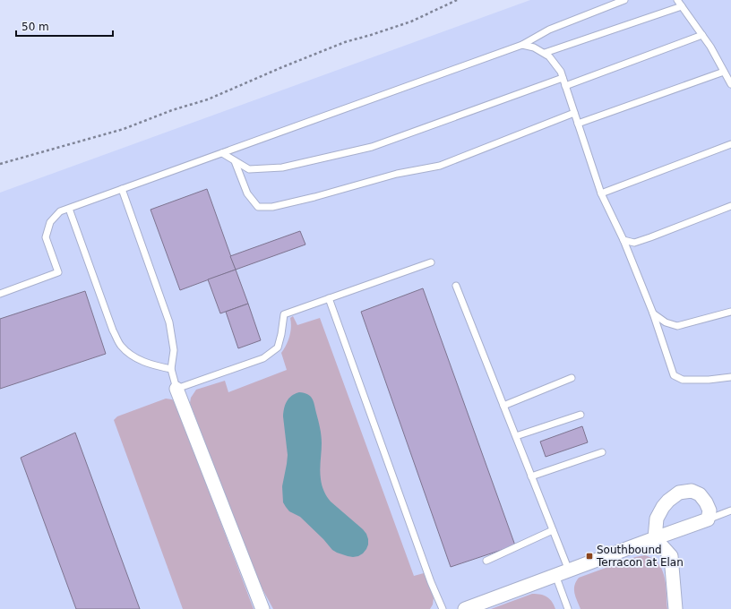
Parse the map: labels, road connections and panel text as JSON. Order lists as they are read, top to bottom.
{
  "places": {
    "transit": ["Southbound Terracon at Elan"]
  },
  "scale_bar": "50 m"
}
